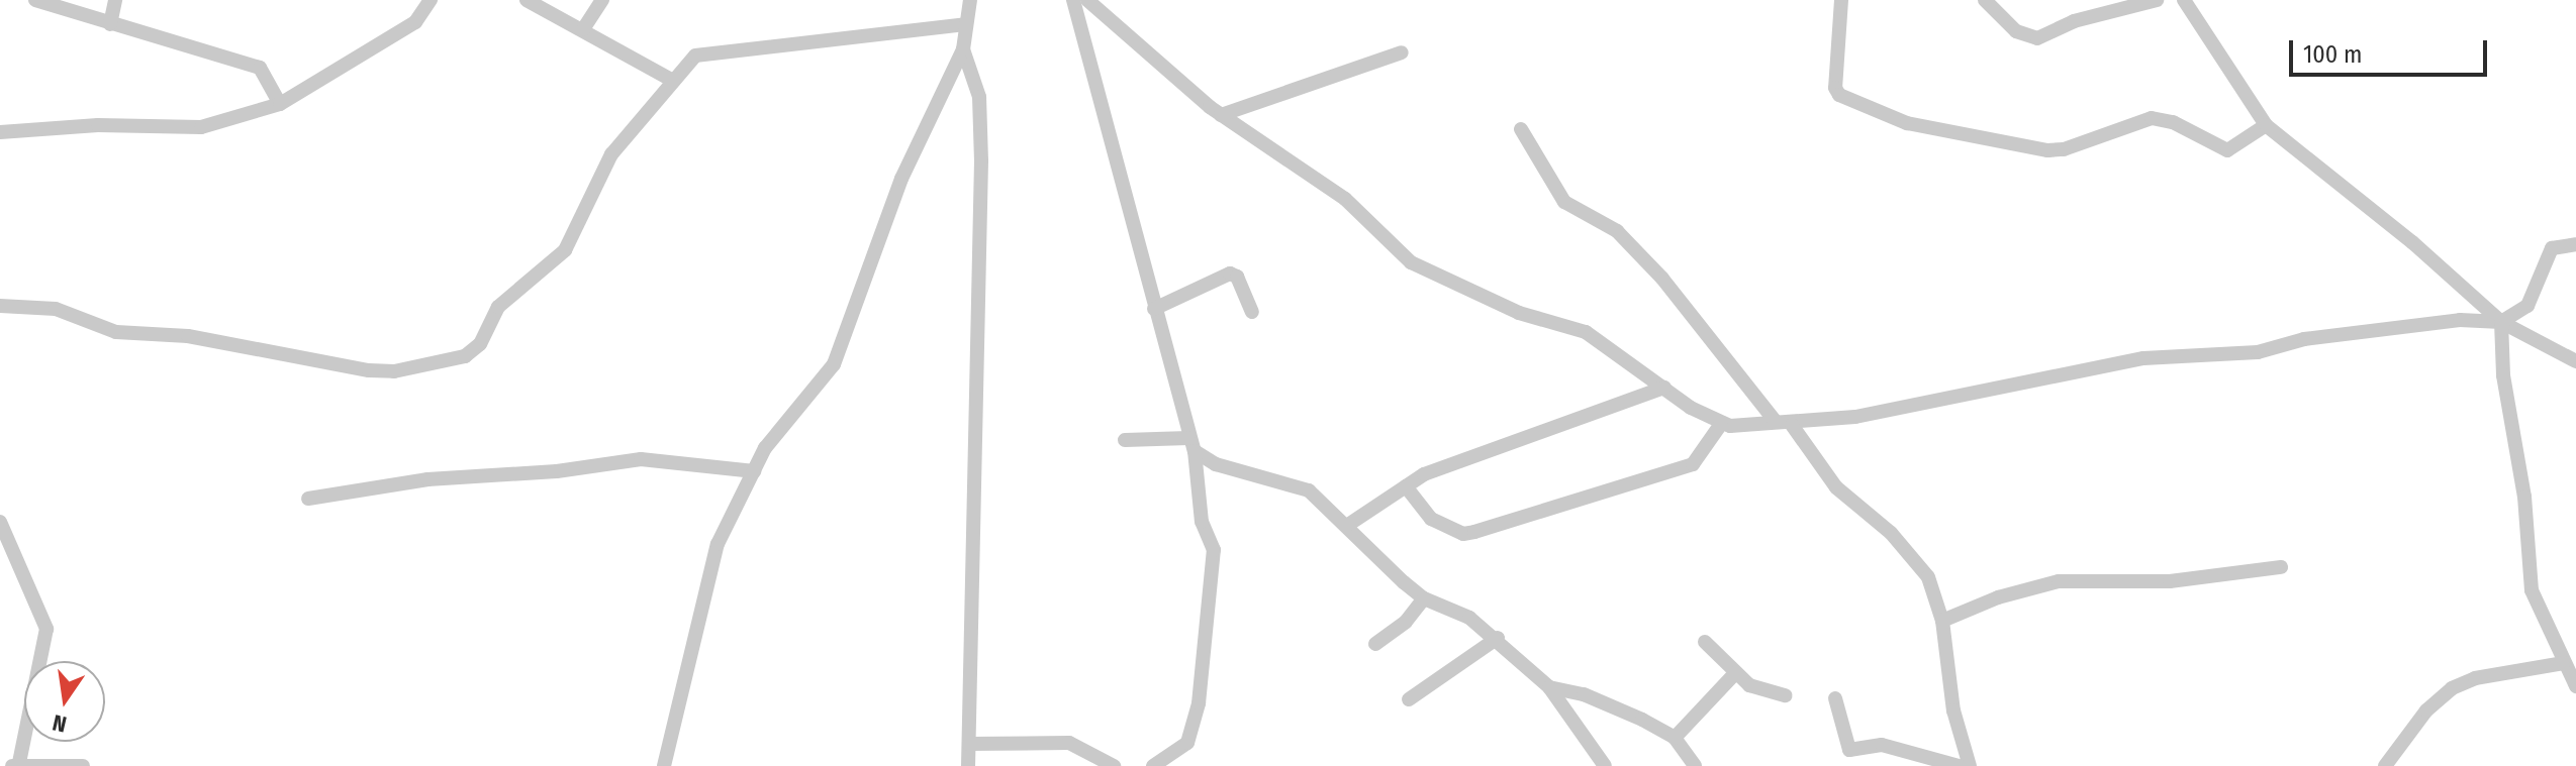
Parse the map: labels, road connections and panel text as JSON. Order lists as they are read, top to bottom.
{
  "scale_bar": "100 m",
  "north": "bottom"
}
